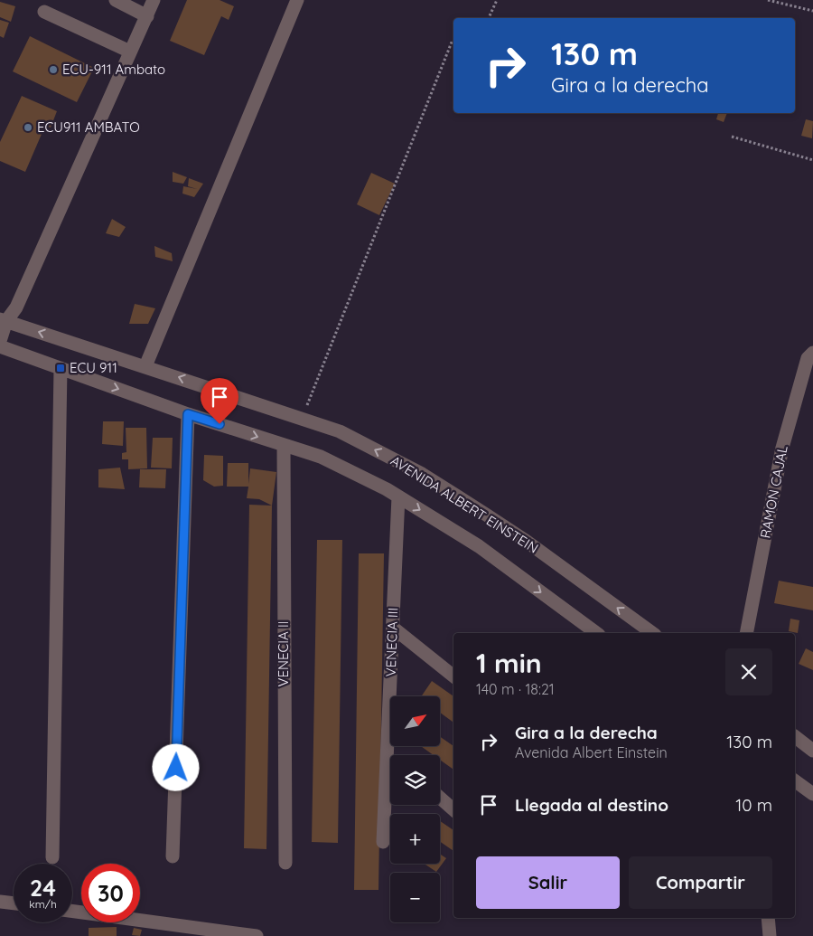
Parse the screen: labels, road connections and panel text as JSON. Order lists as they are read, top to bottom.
{
  "streets": {
    "street": [
      "RAMON CAJAL",
      "AVENIDA ALBERT EINSTEIN",
      "VENECIA III",
      "VENECIA II"
    ]
  },
  "crossings": [
    ["AVENIDA ALBERT EINSTEIN", "VENECIA III"],
    ["AVENIDA ALBERT EINSTEIN", "VENECIA II"]
  ],
  "places": {
    "other": ["ECU-911 Ambato", "ECU911 AMBATO"],
    "transit": ["ECU 911"]
  },
  "north": "top right",
  "page": {
    "turn": ["130 m", "Gira a la derecha"],
    "heading": ["1 min", "140 m · 18:21"],
    "map_buttons": ["+", "−"],
    "list": [
      {
        "name": "Gira a la derecha",
        "note": "Avenida Albert Einstein",
        "value": "130 m"
      },
      {
        "name": "Llegada al destino",
        "value": "10 m"
      }
    ],
    "buttons": ["Salir", "Compartir"],
    "speed": "24 km/h",
    "limit": "30"
  }
}
